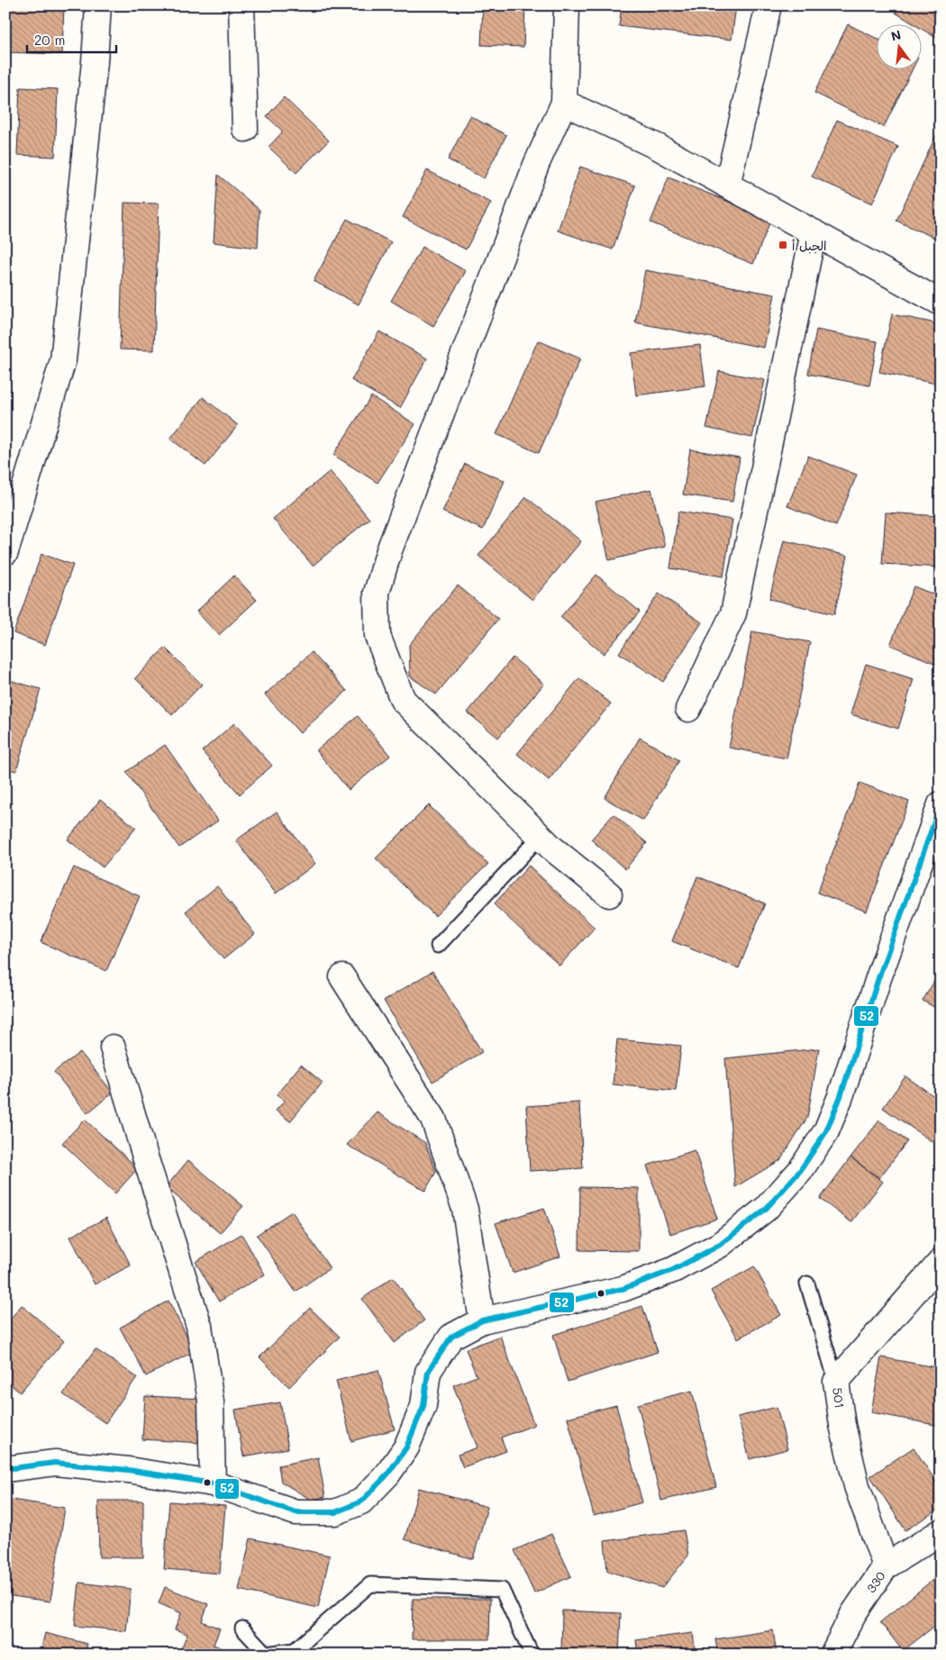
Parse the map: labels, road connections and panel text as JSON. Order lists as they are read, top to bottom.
{
  "streets": {
    "street": ["501", "330"]
  },
  "crossings": [
    ["501", "330"]
  ],
  "places": {
    "transit": ["الجبل أ"]
  },
  "lines": ["transit line 52"],
  "scale_bar": "20 m",
  "north": "top"
}
